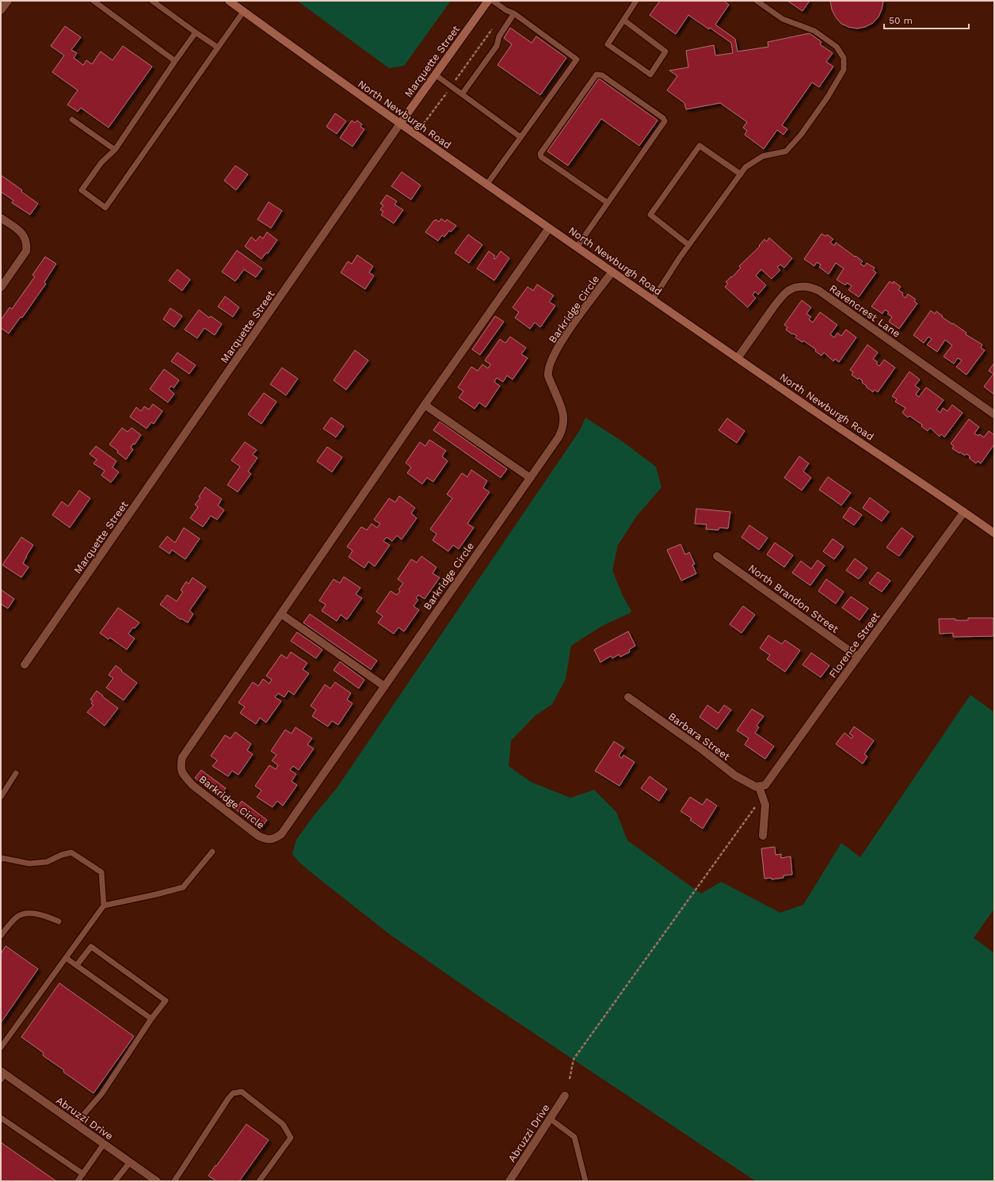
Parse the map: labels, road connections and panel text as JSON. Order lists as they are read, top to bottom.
{
  "streets": {
    "main road": ["Marquette Street", "North Newburgh Road"],
    "street": [
      "Barkridge Circle",
      "Ravencrest Lane",
      "North Brandon Street",
      "Florence Street",
      "Barbara Street",
      "Abruzzi Drive"
    ]
  },
  "crossings": [
    ["Marquette Street", "North Newburgh Road"],
    ["North Newburgh Road", "Barkridge Circle"],
    ["North Newburgh Road", "Ravencrest Lane"],
    ["North Newburgh Road", "Florence Street"],
    ["North Brandon Street", "Florence Street"],
    ["Florence Street", "Barbara Street"]
  ],
  "scale_bar": "50 m"
}
